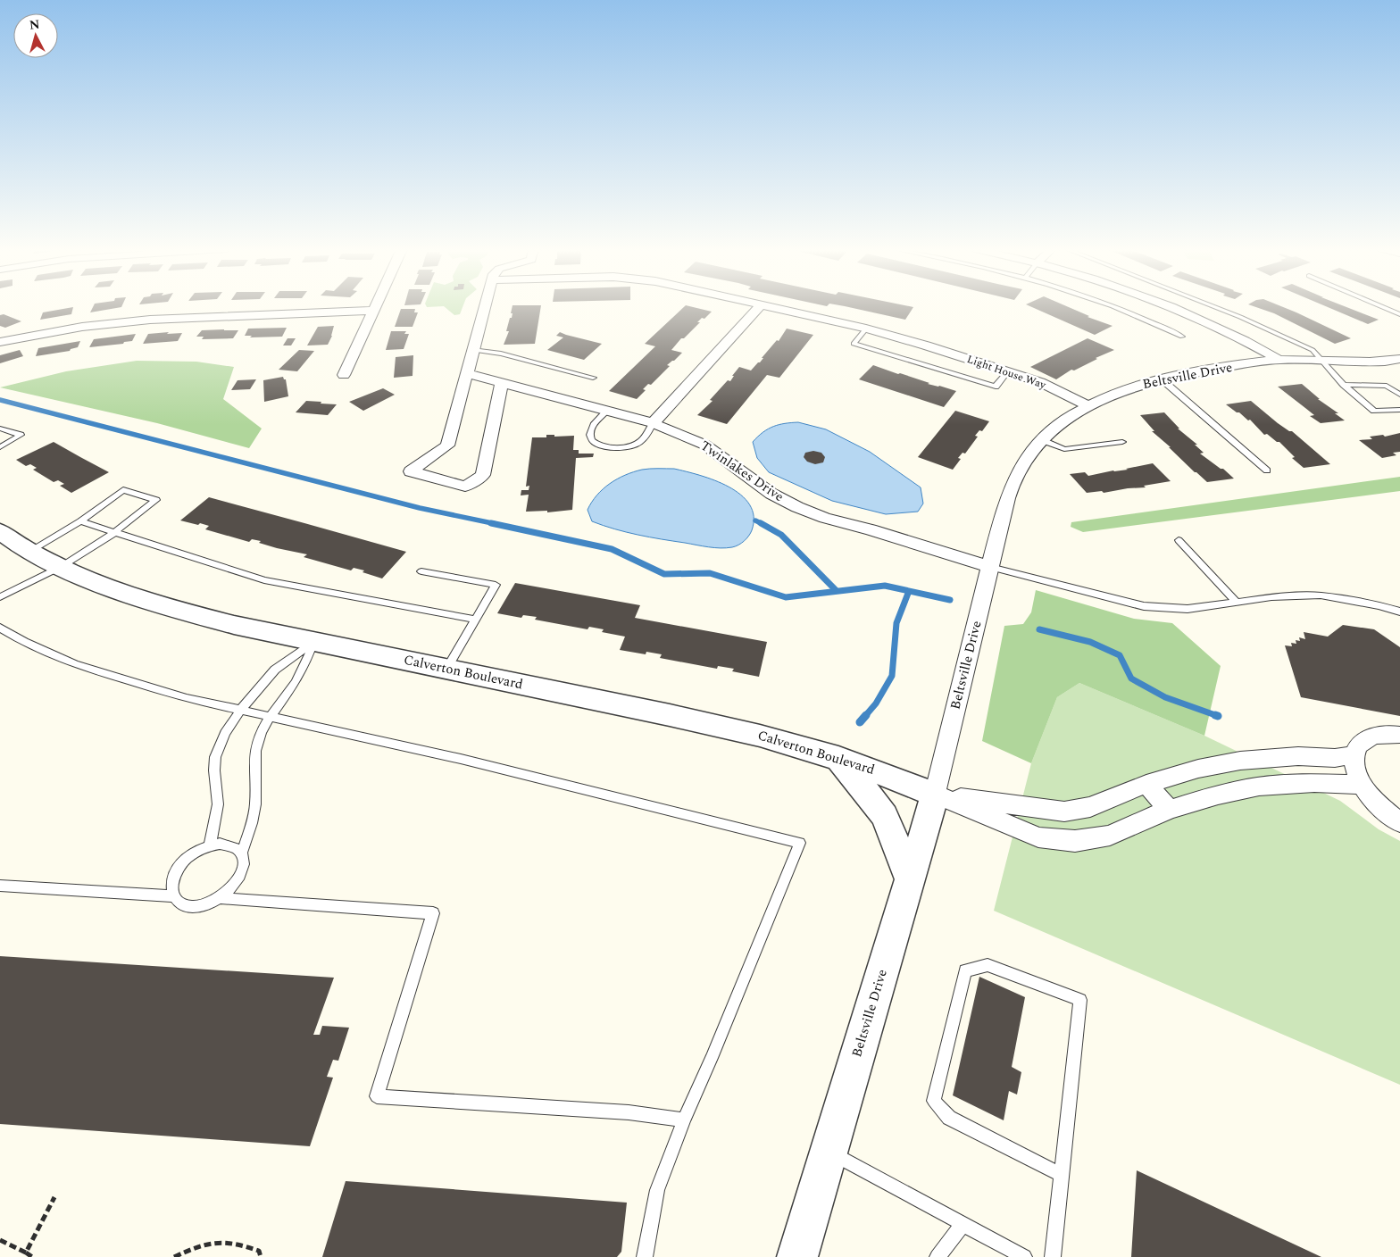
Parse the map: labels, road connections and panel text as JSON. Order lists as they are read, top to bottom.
{
  "streets": {
    "street": [
      "Light House Way",
      "Beltsville Drive",
      "Twinlakes Drive",
      "Calverton Boulevard"
    ]
  },
  "crossings": [
    ["Light House Way", "Beltsville Drive"],
    ["Beltsville Drive", "Twinlakes Drive"],
    ["Beltsville Drive", "Calverton Boulevard"]
  ],
  "north": "top"
}
